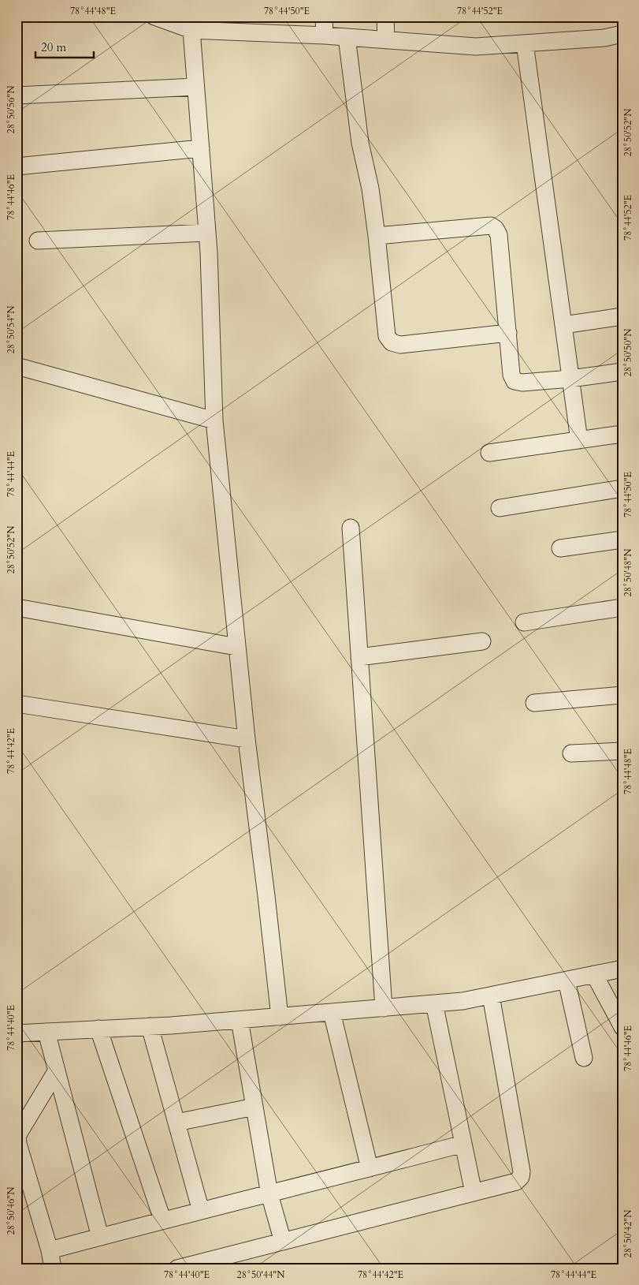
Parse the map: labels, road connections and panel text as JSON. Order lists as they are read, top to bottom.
{
  "scale_bar": "20 m",
  "coordinates": [
    "78°44'48\"E",
    "78°44'50\"E",
    "78°44'52\"E",
    "28°50'56\"N",
    "28°50'52\"N",
    "78°44'46\"E",
    "28°50'54\"N",
    "28°50'50\"N",
    "78°44'44\"E",
    "28°50'48\"N",
    "78°44'42\"E",
    "78°44'40\"E",
    "28°50'46\"N",
    "28°50'42\"N",
    "28°50'44\"N"
  ]
}
